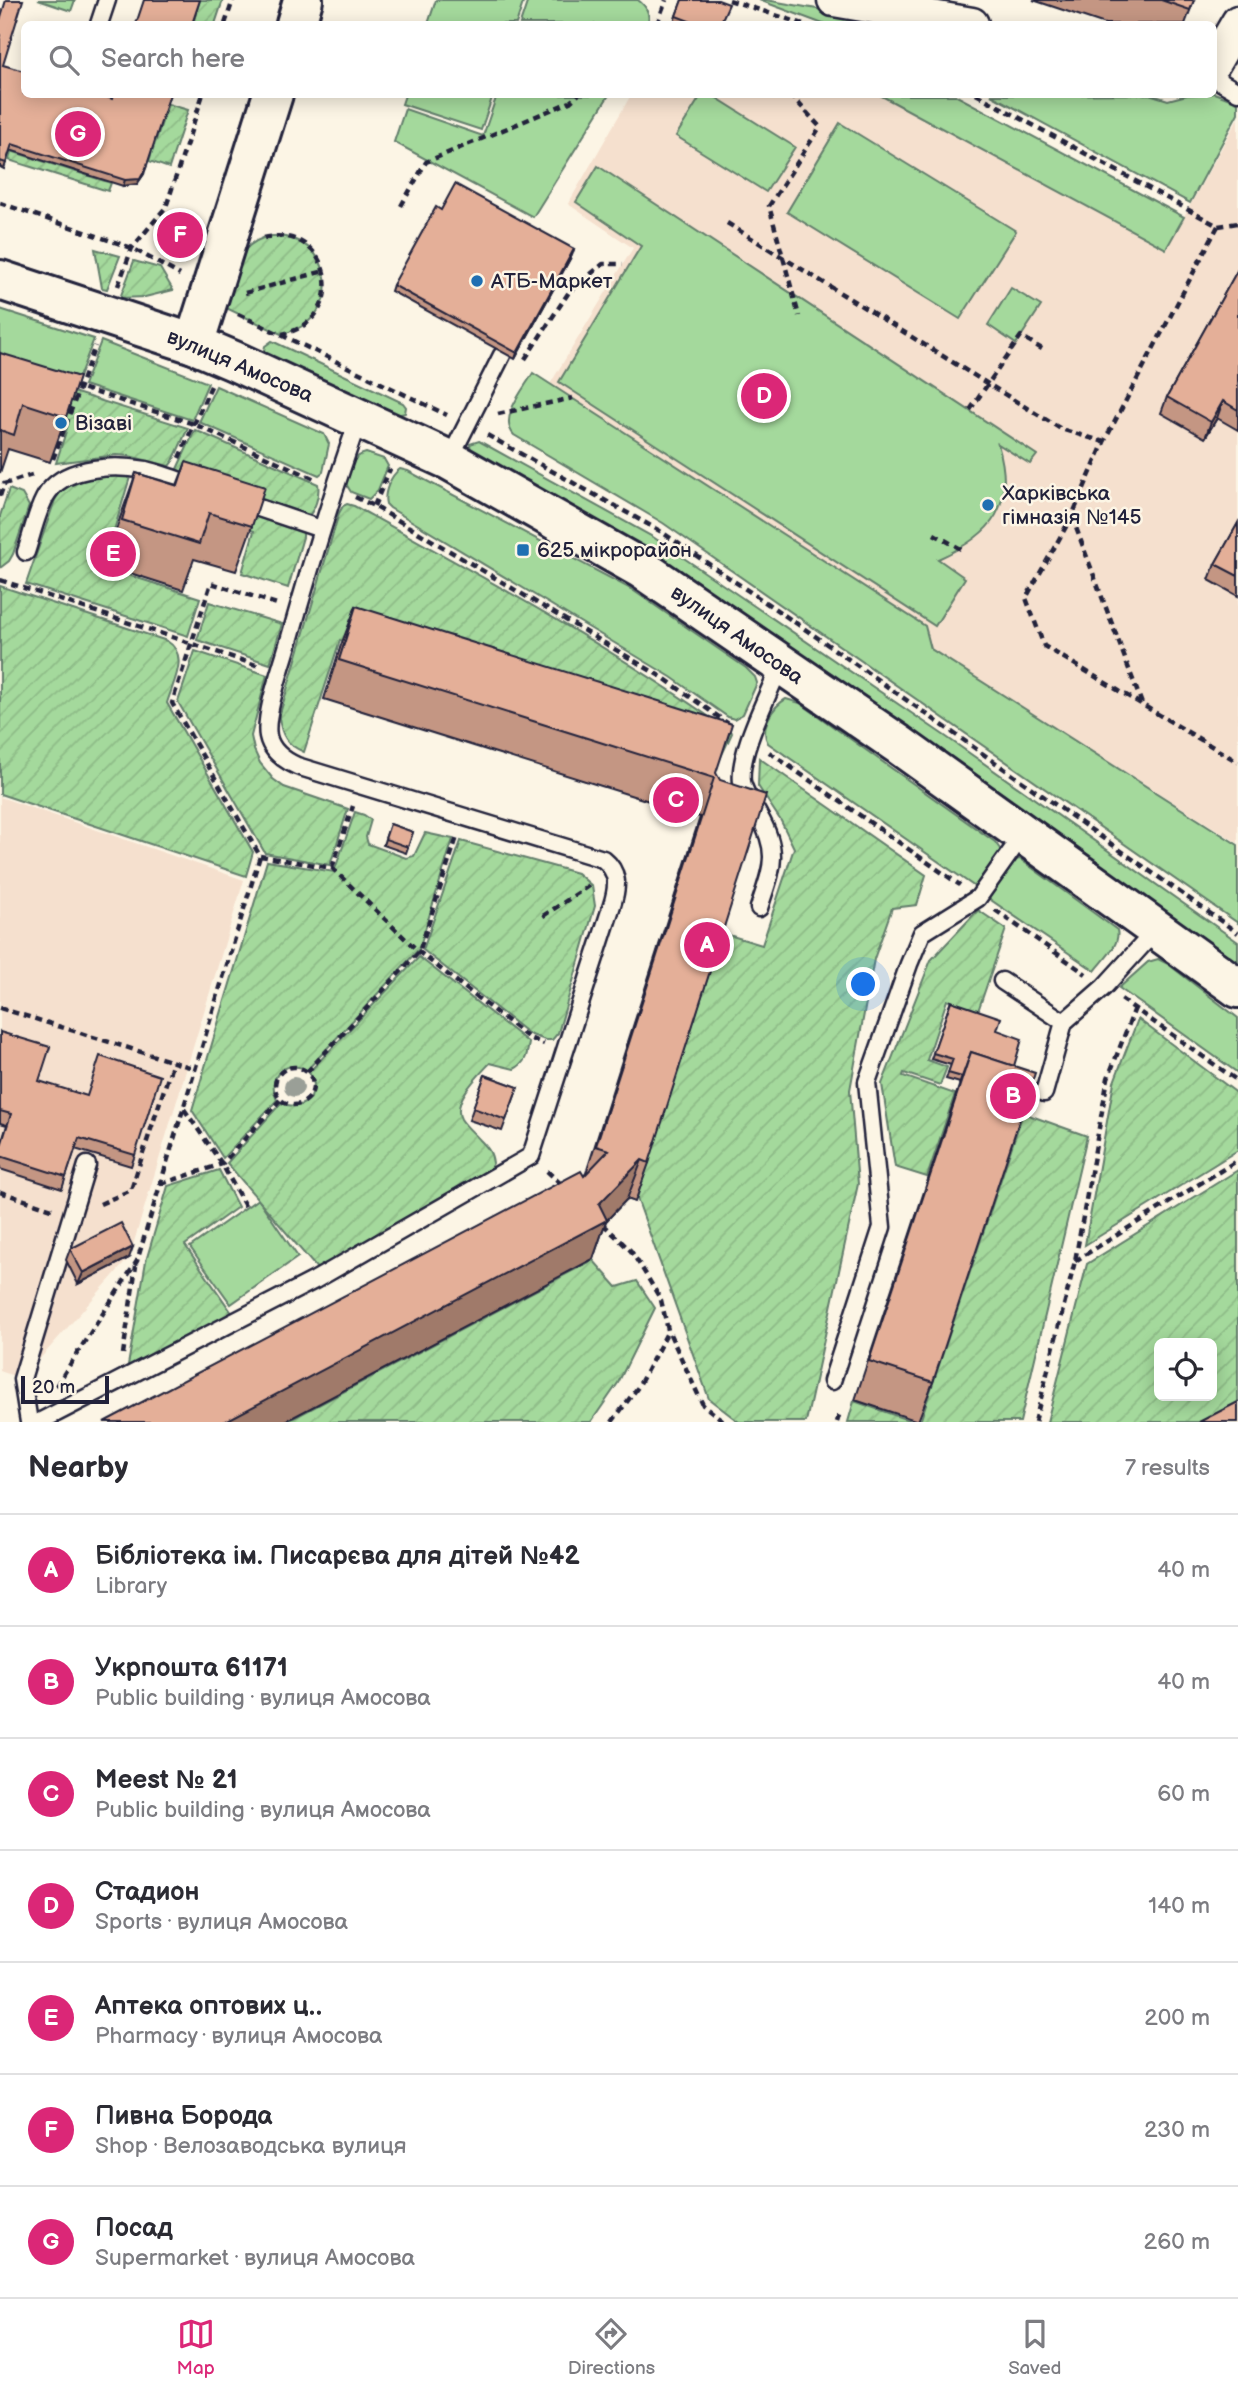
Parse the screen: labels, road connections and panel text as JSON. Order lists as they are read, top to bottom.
{
  "streets": {
    "street": ["вулиця Амосова"]
  },
  "places": {
    "other": ["АТБ-Маркет", "Візаві", "Харківська гімназія №145"],
    "transit": ["625 мікрорайон"]
  },
  "scale_bar": "20 m",
  "page": {
    "search": "Search here",
    "pins": [
      "G",
      "F",
      "D",
      "E",
      "C",
      "A",
      "B"
    ],
    "scale": "20 m",
    "heading": ["Nearby", "7 results"],
    "list": [
      {
        "mark": "A",
        "name": "Бібліотека ім. Писарєва для дітей №42",
        "note": "Library",
        "value": "40 m"
      },
      {
        "mark": "B",
        "name": "Укрпошта 61171",
        "note": "Public building · вулиця Амосова",
        "value": "40 m"
      },
      {
        "mark": "C",
        "name": "Meest № 21",
        "note": "Public building · вулиця Амосова",
        "value": "60 m"
      },
      {
        "mark": "D",
        "name": "Стадион",
        "note": "Sports · вулиця Амосова",
        "value": "140 m"
      },
      {
        "mark": "E",
        "name": "Аптека оптових ц‥",
        "note": "Pharmacy · вулиця Амосова",
        "value": "200 m"
      },
      {
        "mark": "F",
        "name": "Пивна Борода",
        "note": "Shop · Велозаводська вулиця",
        "value": "230 m"
      },
      {
        "mark": "G",
        "name": "Посад",
        "note": "Supermarket · вулиця Амосова",
        "value": "260 m"
      }
    ],
    "nav": ["Map", "Directions", "Saved"]
  }
}
